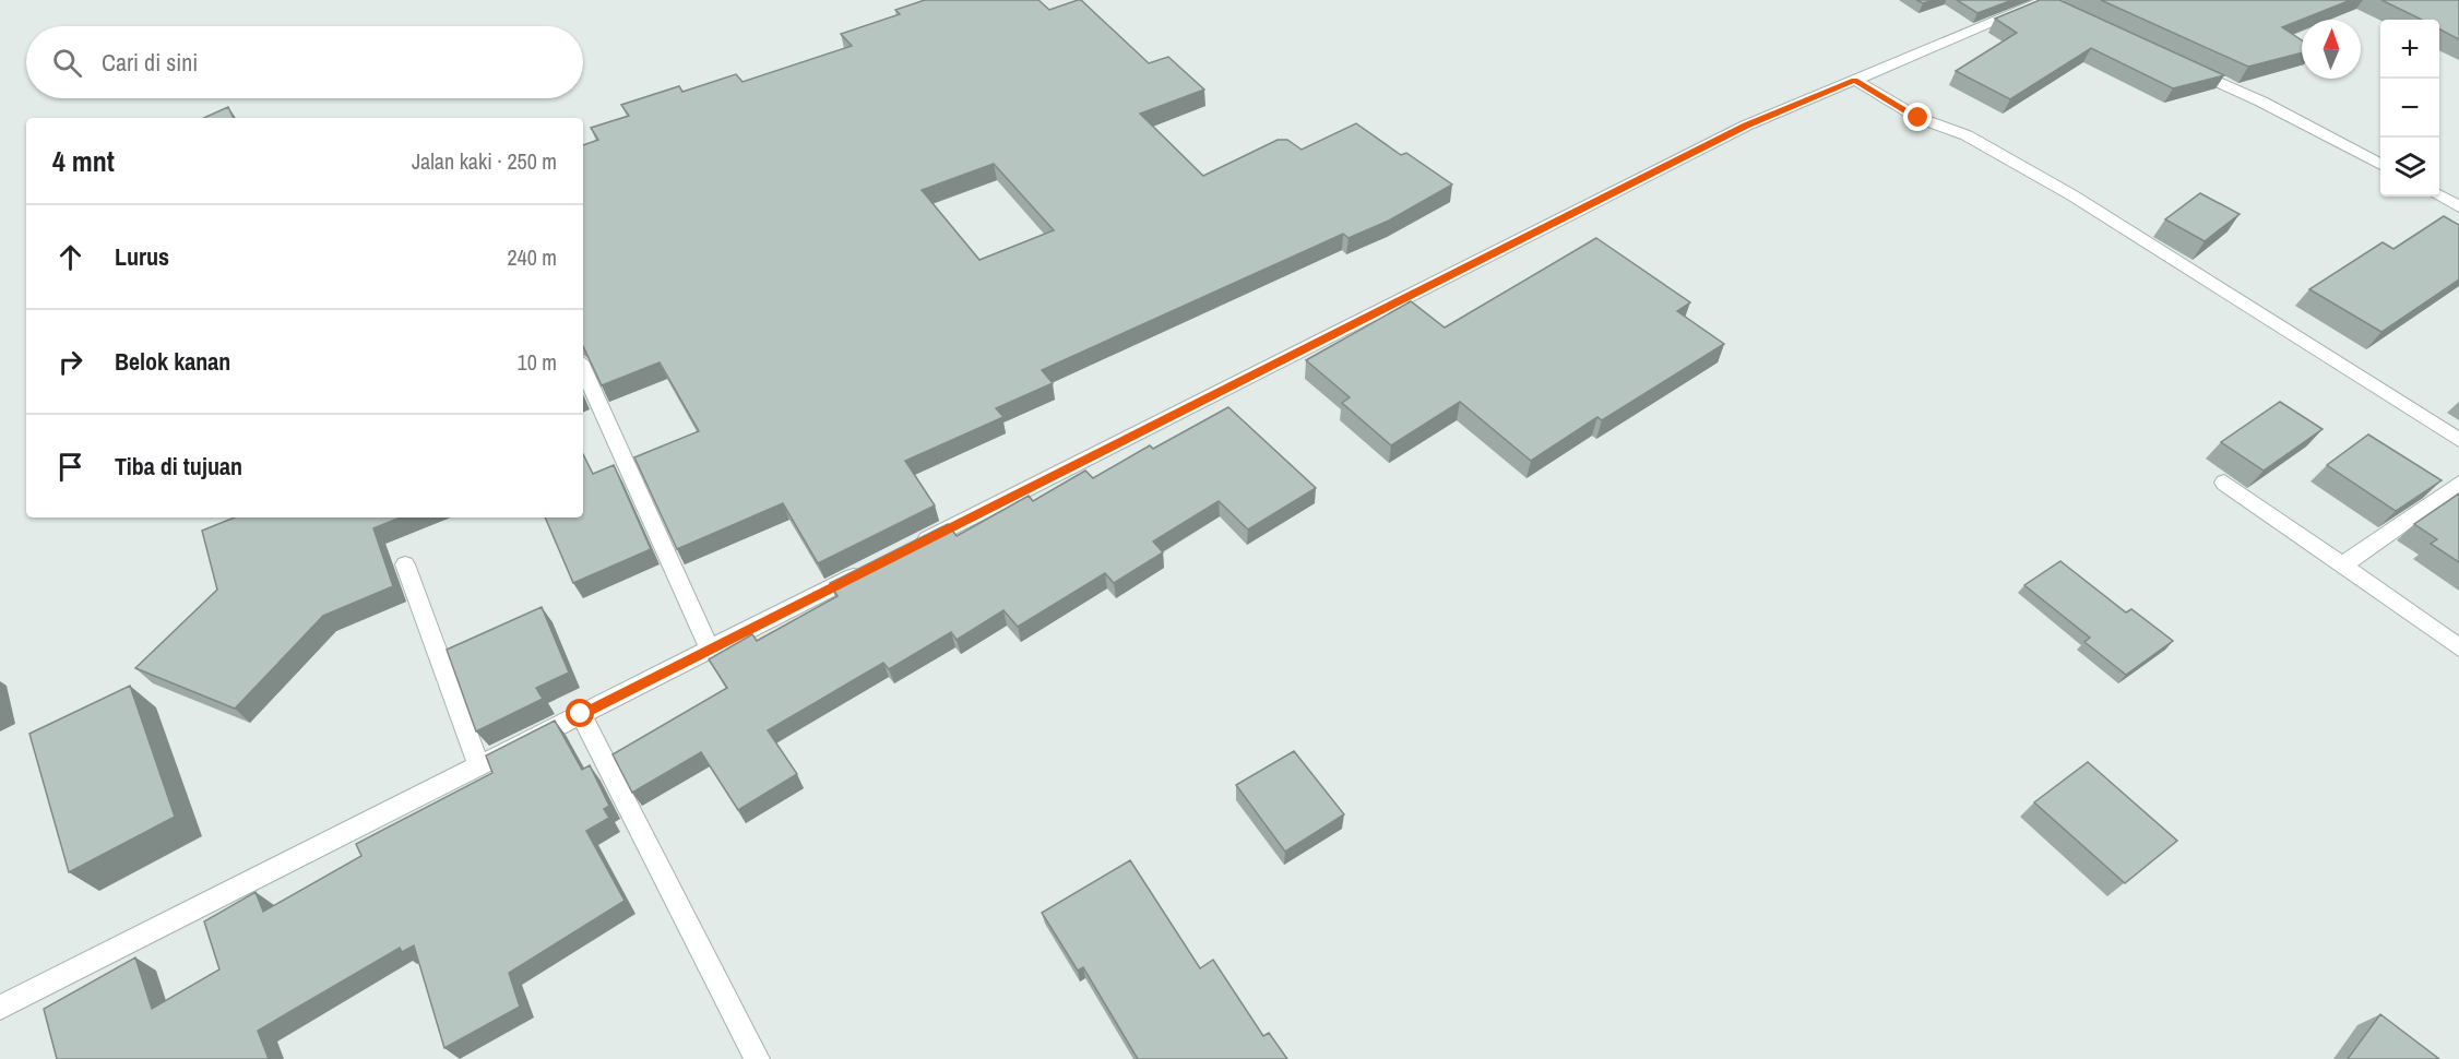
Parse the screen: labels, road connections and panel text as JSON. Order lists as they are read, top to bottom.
{
  "north": "top",
  "page": {
    "map_buttons": ["+", "−"],
    "search": "Cari di sini",
    "heading": ["4 mnt", "Jalan kaki · 250 m"],
    "list": [
      ["Lurus", "240 m"],
      ["Belok kanan", "10 m"],
      "Tiba di tujuan"
    ]
  }
}
